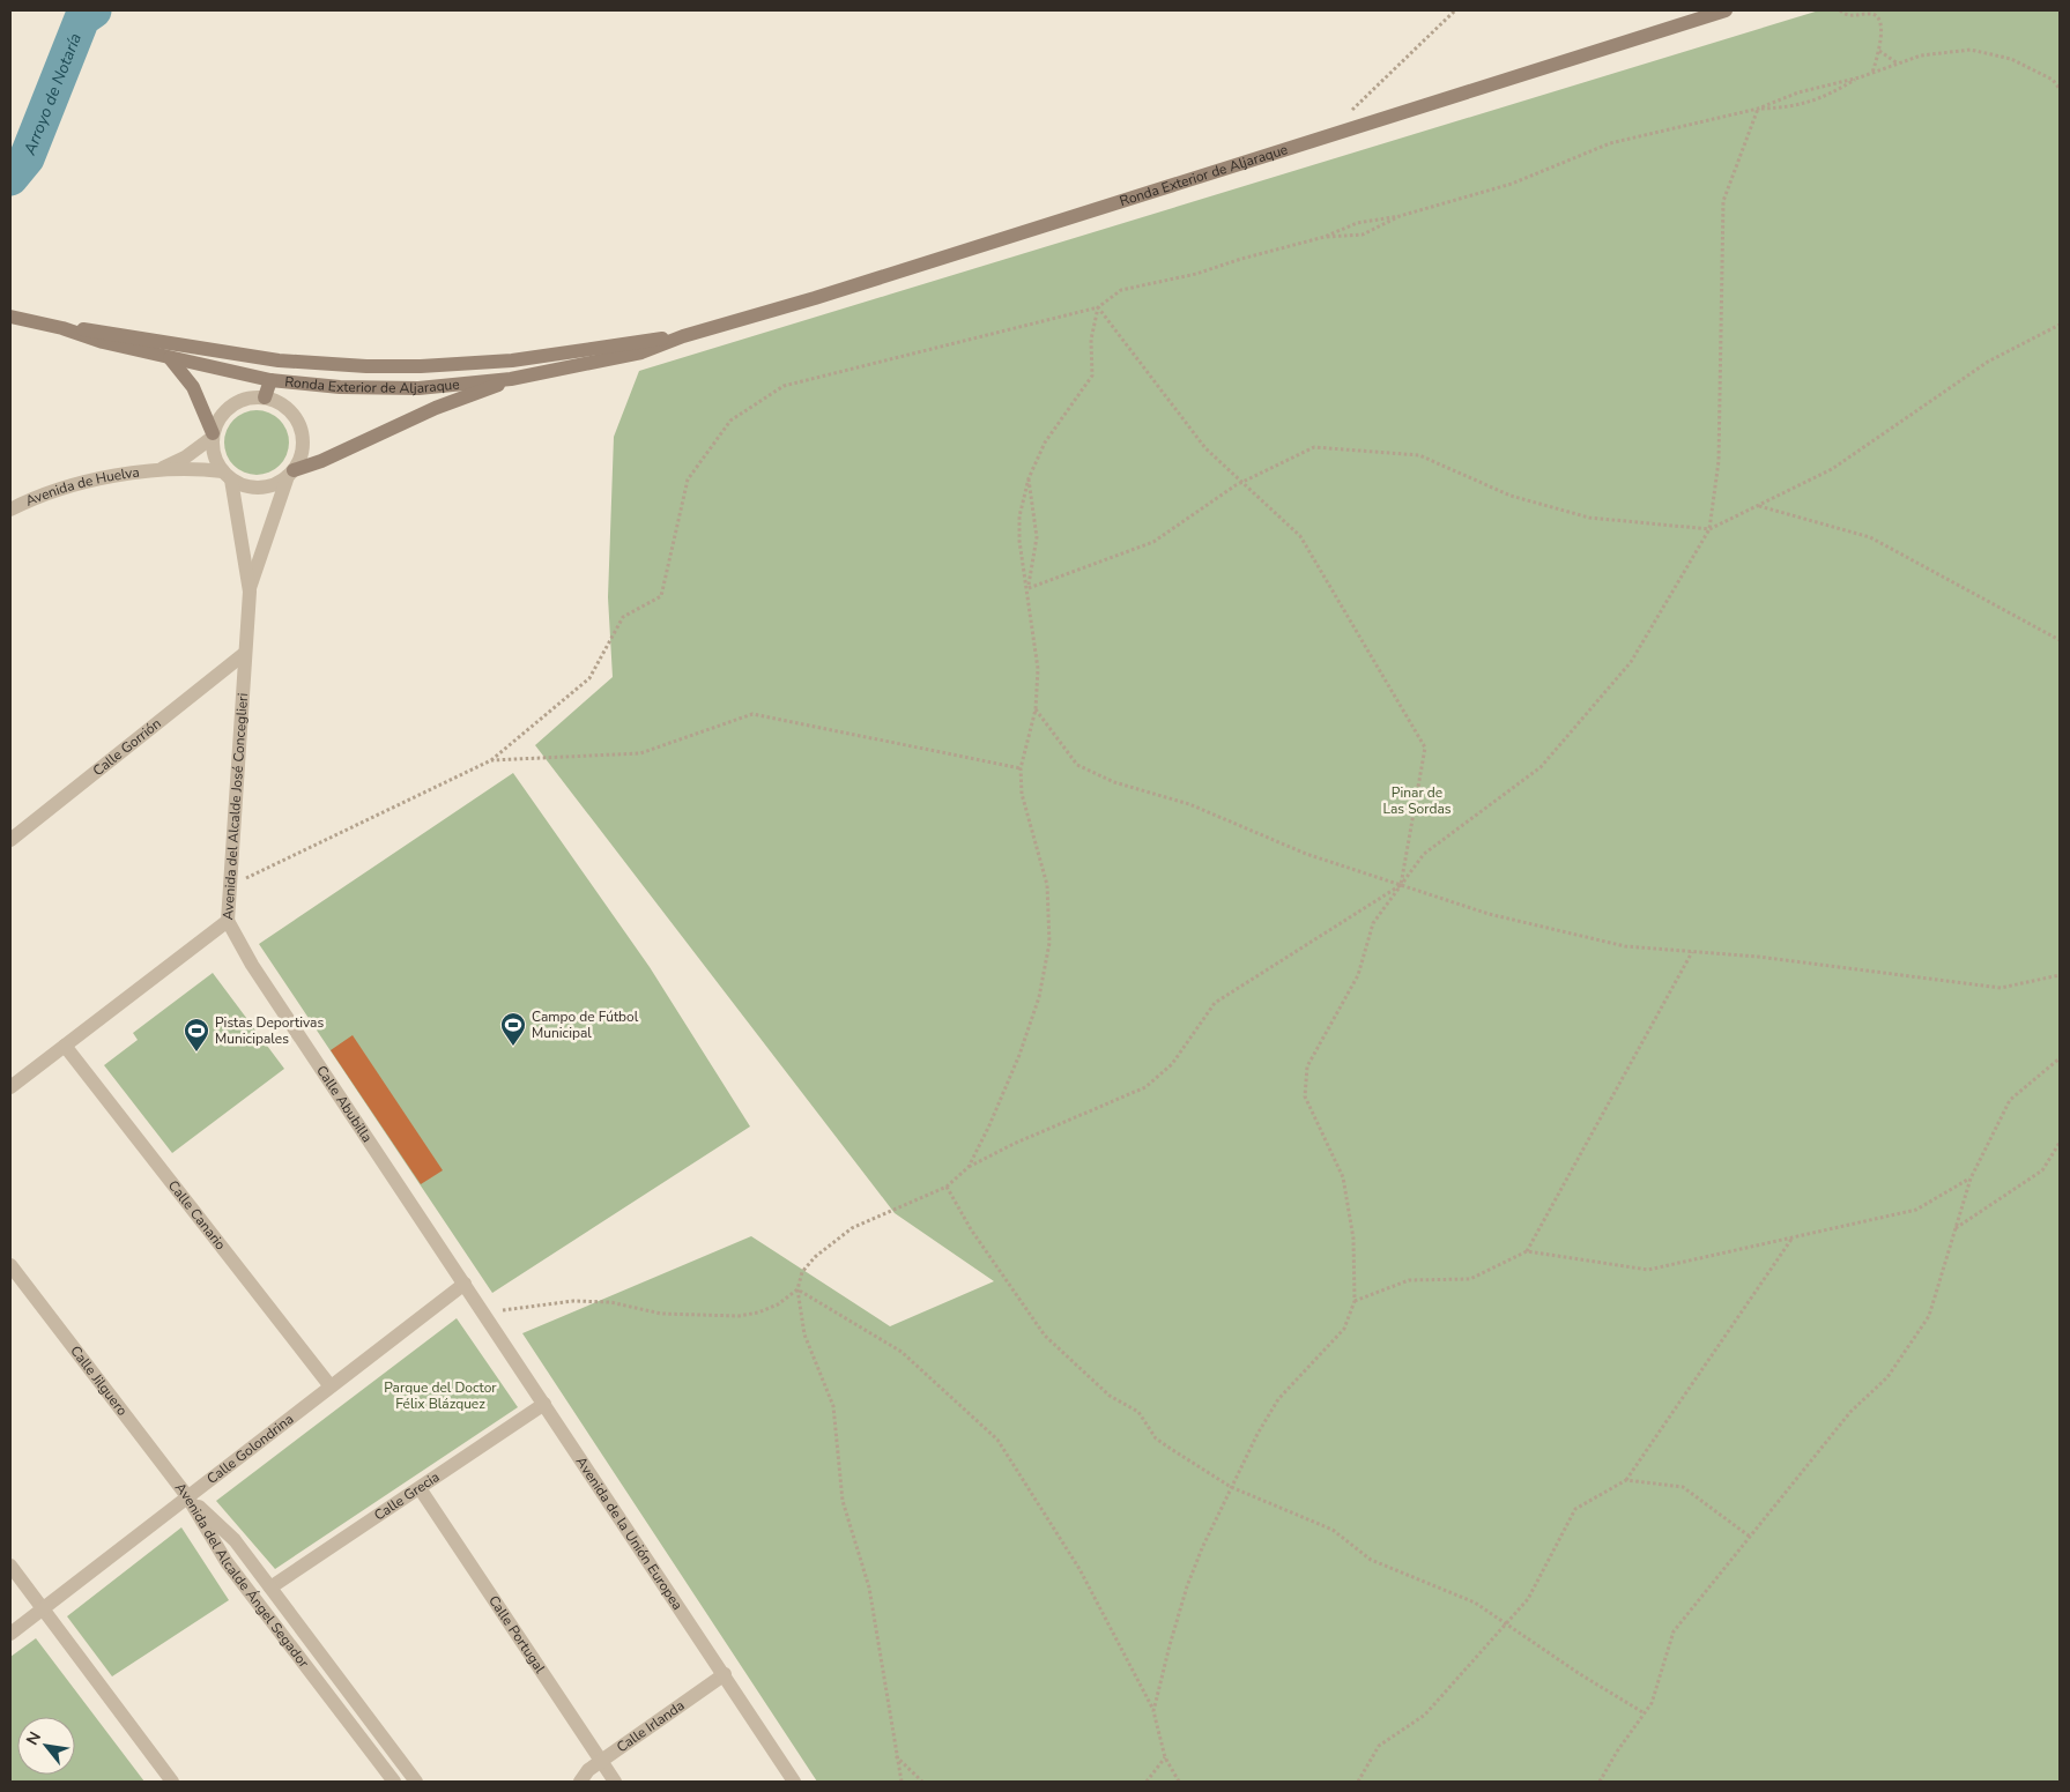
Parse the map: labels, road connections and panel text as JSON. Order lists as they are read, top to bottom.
{
  "streets": {
    "main road": ["Ronda Exterior de Aljaraque"],
    "street": [
      "Avenida de Huelva",
      "Calle Gorrión",
      "Avenida del Alcalde José Conceglieri",
      "Calle Abubilla",
      "Calle Canario",
      "Calle Jilguero",
      "Calle Golondrina",
      "Calle Grecia",
      "Avenida de la Unión Europea",
      "Avenida del Alcalde Ángel Segador",
      "Calle Portugal",
      "Calle Irlanda"
    ]
  },
  "crossings": [
    ["Avenida de Huelva", "Avenida del Alcalde José Conceglieri"],
    ["Calle Gorrión", "Avenida del Alcalde José Conceglieri"],
    ["Avenida del Alcalde José Conceglieri", "Calle Abubilla"],
    ["Avenida del Alcalde José Conceglieri", "Calle Canario"],
    ["Calle Abubilla", "Calle Golondrina"],
    ["Calle Abubilla", "Avenida de la Unión Europea"],
    ["Calle Canario", "Calle Golondrina"],
    ["Calle Jilguero", "Calle Golondrina"],
    ["Calle Jilguero", "Avenida del Alcalde Ángel Segador"],
    ["Calle Golondrina", "Avenida de la Unión Europea"],
    ["Calle Golondrina", "Avenida del Alcalde Ángel Segador"],
    ["Calle Grecia", "Avenida de la Unión Europea"],
    ["Calle Grecia", "Avenida del Alcalde Ángel Segador"],
    ["Calle Grecia", "Calle Portugal"],
    ["Avenida de la Unión Europea", "Calle Irlanda"],
    ["Calle Portugal", "Calle Irlanda"]
  ],
  "water": ["Arroyo de Notaría"],
  "parks": ["Pinar de Las Sordas", "Parque del Doctor Félix Blázquez"],
  "places": {
    "sports": ["Campo de Fútbol Municipal", "Pistas Deportivas Municipales"]
  },
  "north": "top left"
}
